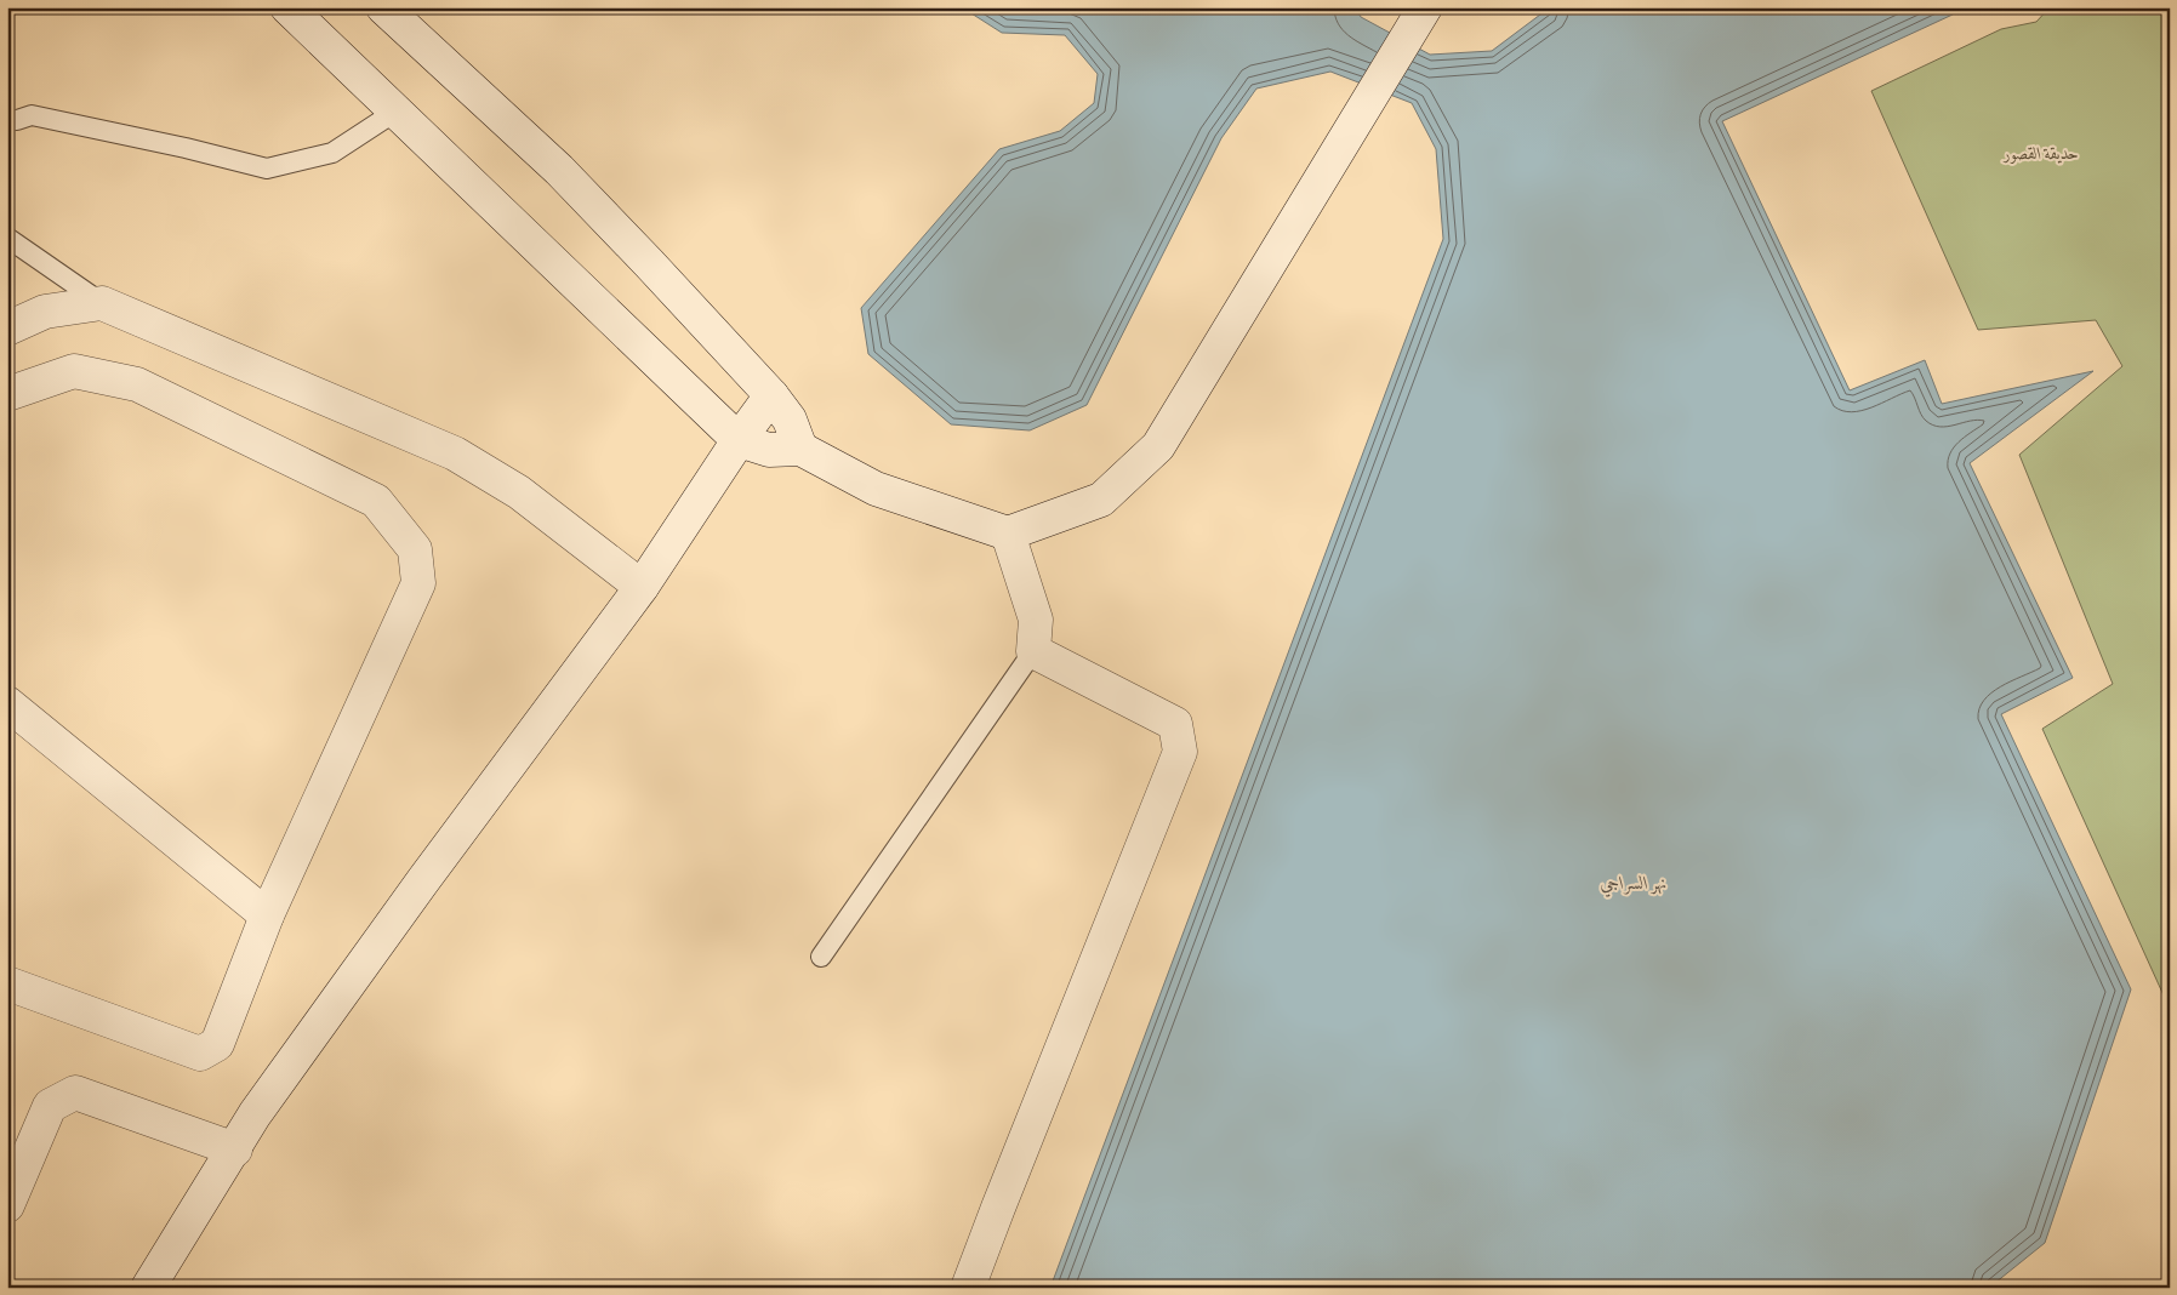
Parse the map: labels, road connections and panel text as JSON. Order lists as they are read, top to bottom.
{
  "water": ["نهر السراجي"],
  "parks": ["حديقة القصور"]
}
